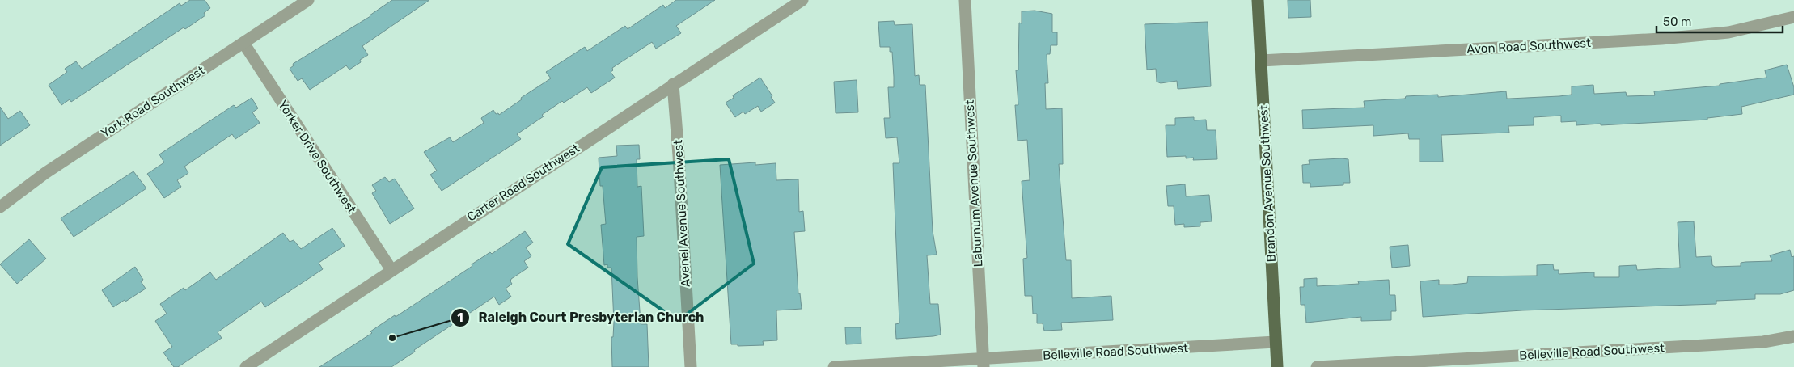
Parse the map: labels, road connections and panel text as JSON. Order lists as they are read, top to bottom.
{
  "streets": {
    "main road": ["Brandon Avenue Southwest"],
    "street": [
      "Avon Road Southwest",
      "York Road Southwest",
      "Yorker Drive Southwest",
      "Carter Road Southwest",
      "Laburnum Avenue Southwest",
      "Avenel Avenue Southwest",
      "Belleville Road Southwest"
    ]
  },
  "crossings": [
    ["Avon Road Southwest", "Brandon Avenue Southwest"],
    ["York Road Southwest", "Yorker Drive Southwest"],
    ["Yorker Drive Southwest", "Carter Road Southwest"],
    ["Carter Road Southwest", "Avenel Avenue Southwest"],
    ["Laburnum Avenue Southwest", "Belleville Road Southwest"],
    ["Brandon Avenue Southwest", "Belleville Road Southwest"]
  ],
  "places": ["Raleigh Court Presbyterian Church"],
  "scale_bar": "50 m"
}
